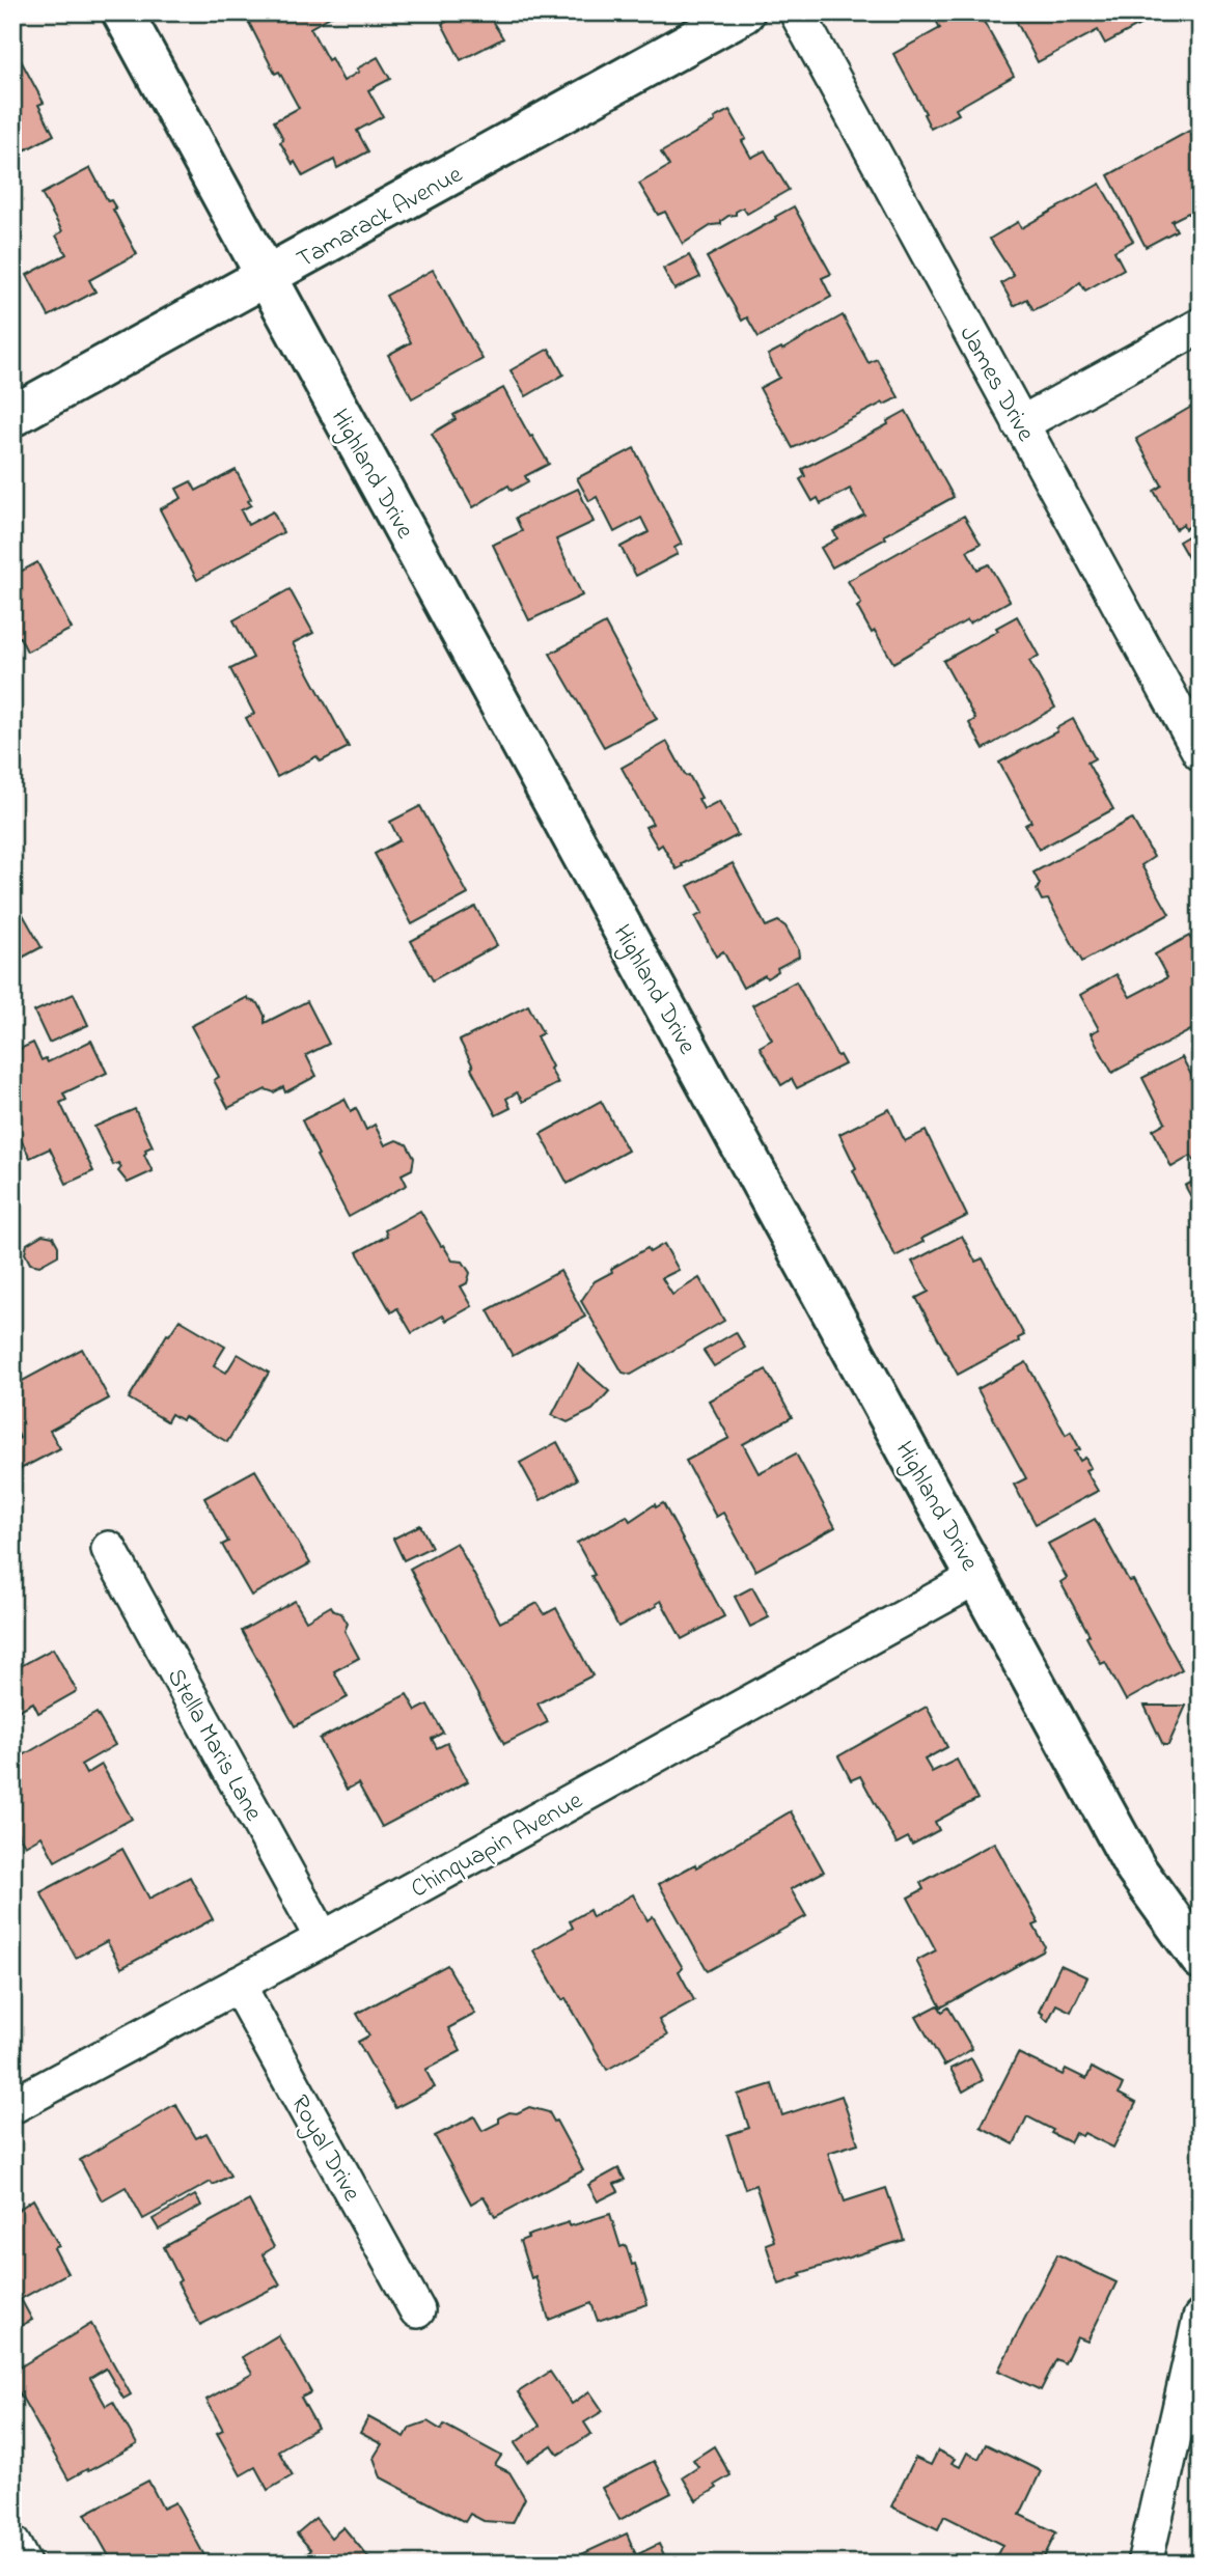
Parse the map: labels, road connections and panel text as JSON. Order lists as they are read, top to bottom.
{
  "streets": {
    "street": [
      "Tamarack Avenue",
      "James Drive",
      "Highland Drive",
      "Stella Maris Lane",
      "Chinquapin Avenue",
      "Royal Drive"
    ]
  },
  "crossings": [
    ["Tamarack Avenue", "Highland Drive"],
    ["Highland Drive", "Chinquapin Avenue"],
    ["Stella Maris Lane", "Chinquapin Avenue"],
    ["Chinquapin Avenue", "Royal Drive"]
  ]
}
